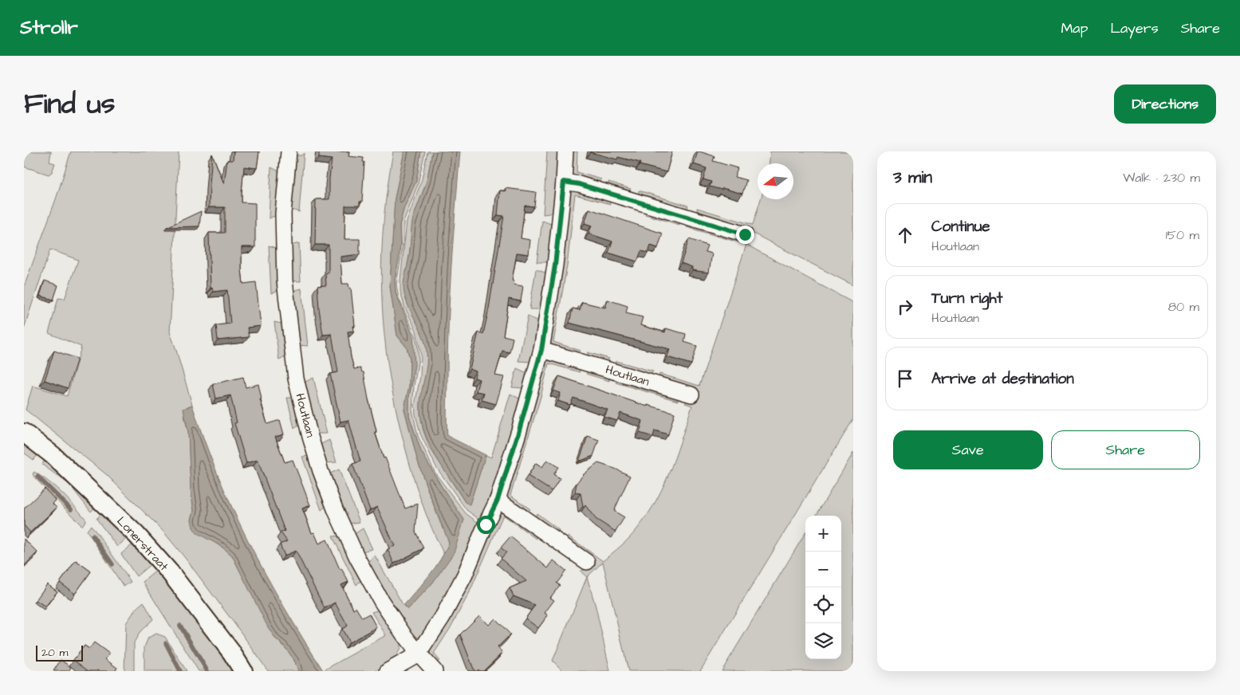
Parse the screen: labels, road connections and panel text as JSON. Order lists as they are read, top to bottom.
{
  "streets": {
    "street": ["Houtlaan", "Lonerstraat"]
  },
  "scale_bar": "20 m",
  "north": "left",
  "page": {
    "header": "Strollr",
    "nav": ["Map", "Layers", "Share"],
    "title": "Find us",
    "buttons": [
      "Directions",
      ["Save", "Share"]
    ],
    "heading": ["3 min", "Walk · 230 m"],
    "list": [
      ["Continue", "Houtlaan", "150 m"],
      ["Turn right", "Houtlaan", "80 m"],
      "Arrive at destination"
    ],
    "map_buttons": ["+", "−"],
    "scale": "20 m"
  }
}
